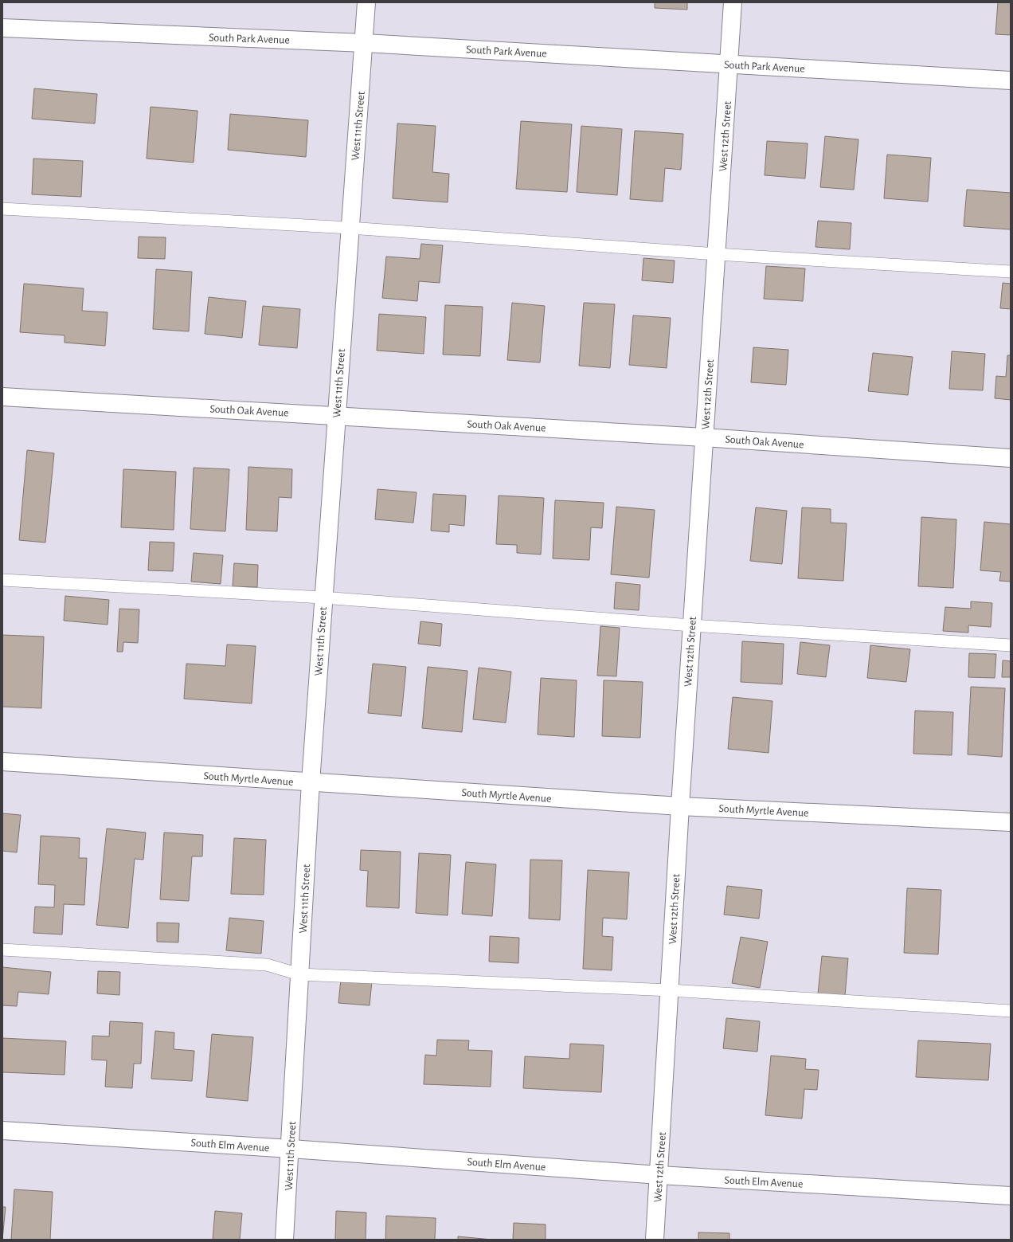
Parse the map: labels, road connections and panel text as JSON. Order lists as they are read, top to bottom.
{
  "streets": {
    "street": [
      "South Park Avenue",
      "West 11th Street",
      "West 12th Street",
      "South Oak Avenue",
      "South Myrtle Avenue",
      "South Elm Avenue"
    ]
  },
  "crossings": [
    ["South Park Avenue", "West 11th Street"],
    ["South Park Avenue", "West 12th Street"],
    ["West 11th Street", "South Oak Avenue"],
    ["West 11th Street", "South Myrtle Avenue"],
    ["West 11th Street", "South Elm Avenue"],
    ["West 12th Street", "South Oak Avenue"],
    ["West 12th Street", "South Myrtle Avenue"],
    ["West 12th Street", "South Elm Avenue"]
  ]
}
